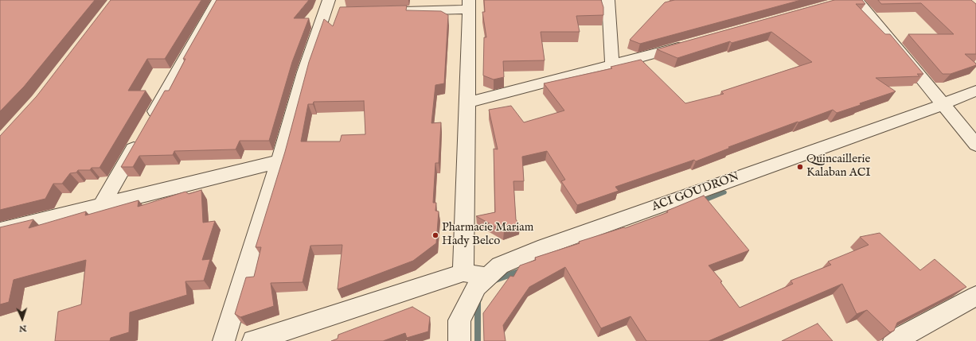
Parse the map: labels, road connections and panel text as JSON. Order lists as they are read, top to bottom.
{
  "streets": {
    "street": ["ACI GOUDRON"]
  },
  "places": ["Quincaillerie Kalaban ACI", "Pharmacie Mariam Hady Belco"],
  "north": "bottom"
}
